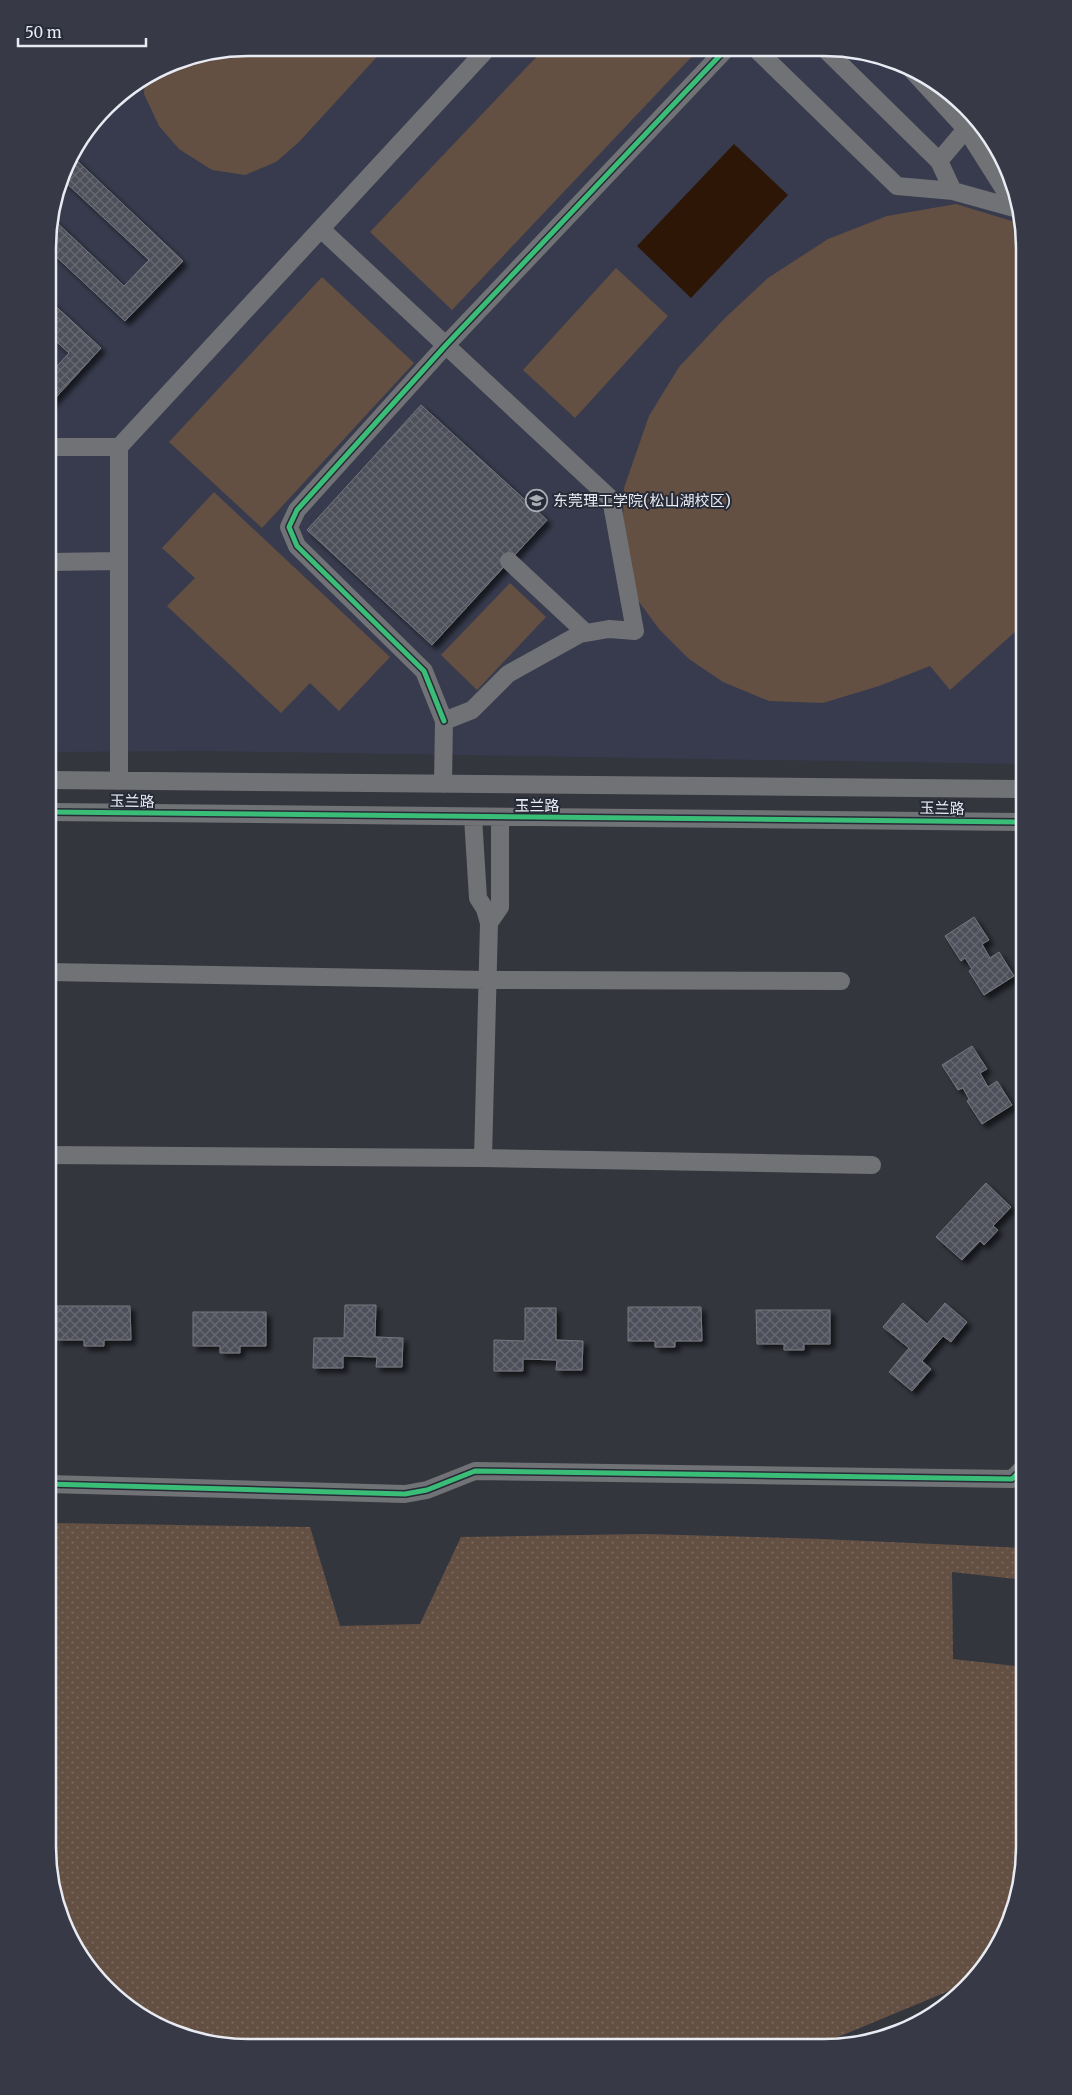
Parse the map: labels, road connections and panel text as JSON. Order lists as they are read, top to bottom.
{
  "streets": {
    "street": ["玉兰路"]
  },
  "places": {
    "school or university": ["东莞理工学院(松山湖校区)"]
  },
  "scale_bar": "50 m"
}
